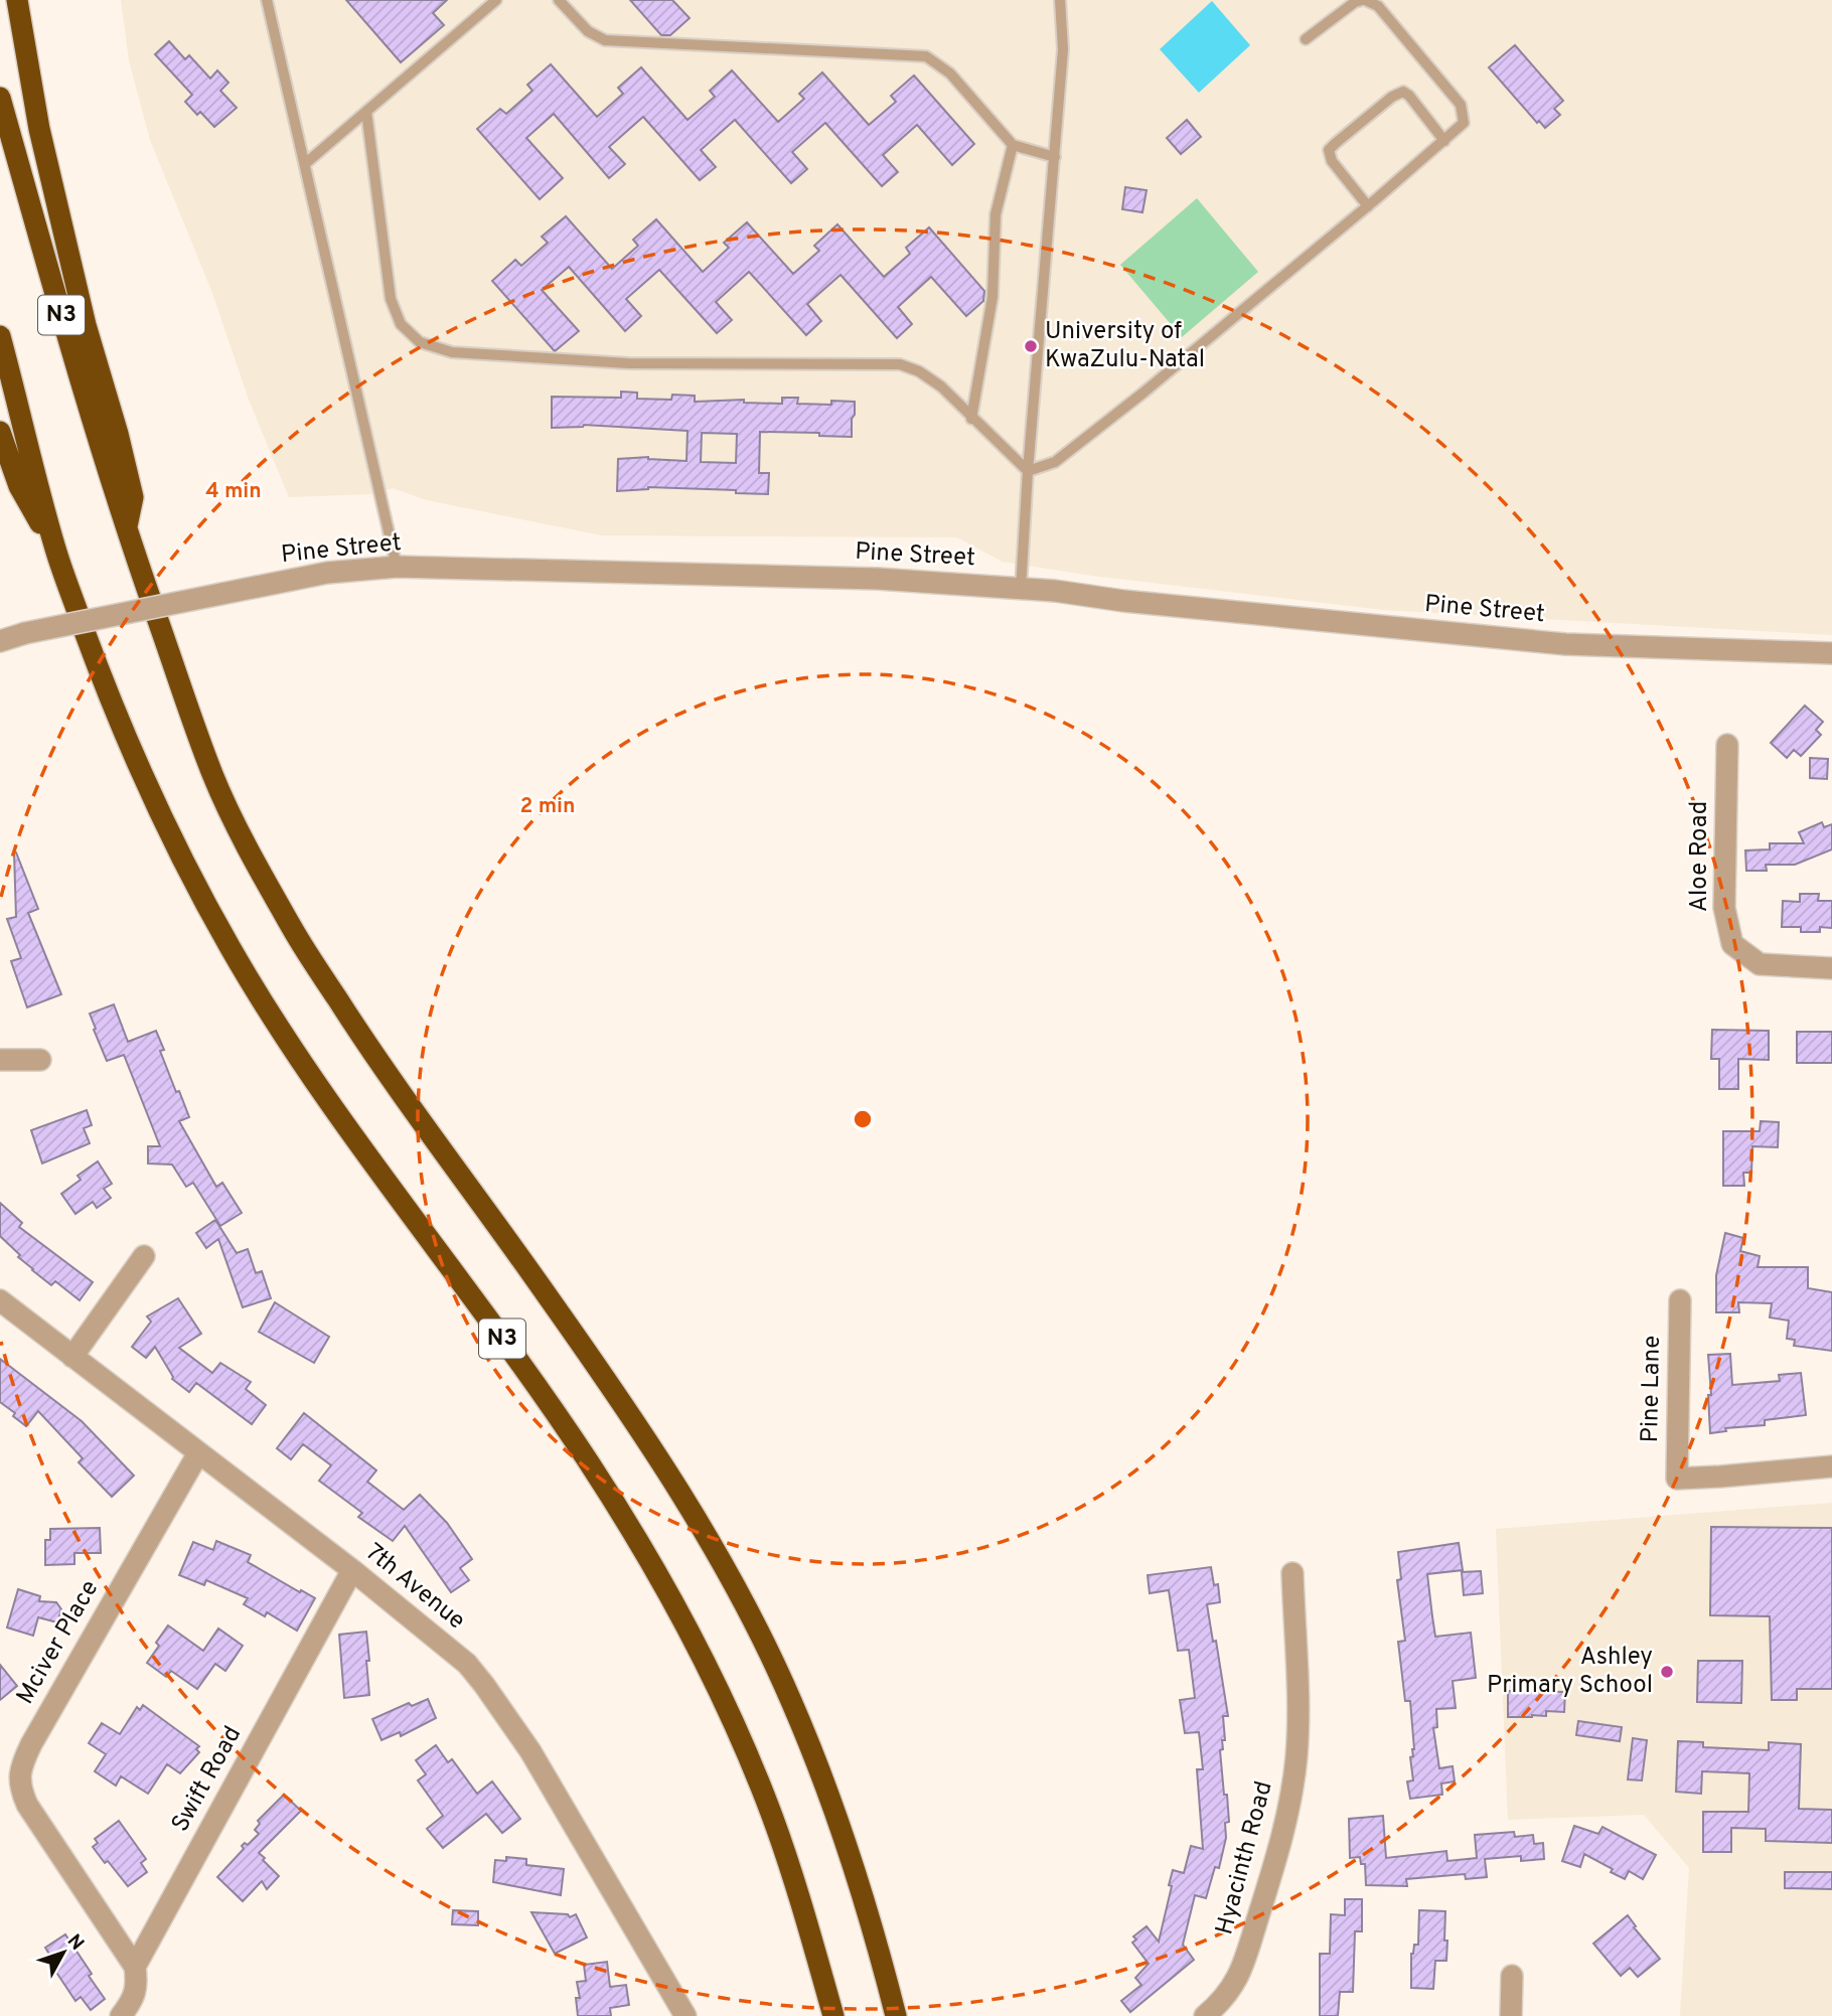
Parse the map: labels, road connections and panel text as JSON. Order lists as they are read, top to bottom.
{
  "streets": {
    "highway": ["N3"],
    "street": [
      "Pine Street",
      "Aloe Road",
      "Pine Lane",
      "7th Avenue",
      "Mciver Place",
      "Swift Road",
      "Hyacinth Road"
    ]
  },
  "crossings": [
    ["7th Avenue", "Mciver Place"],
    ["7th Avenue", "Swift Road"],
    ["Mciver Place", "Swift Road"]
  ],
  "places": ["University of KwaZulu-Natal", "Ashley Primary School"],
  "north": "top right",
  "rings": ["4 min", "2 min"]
}
